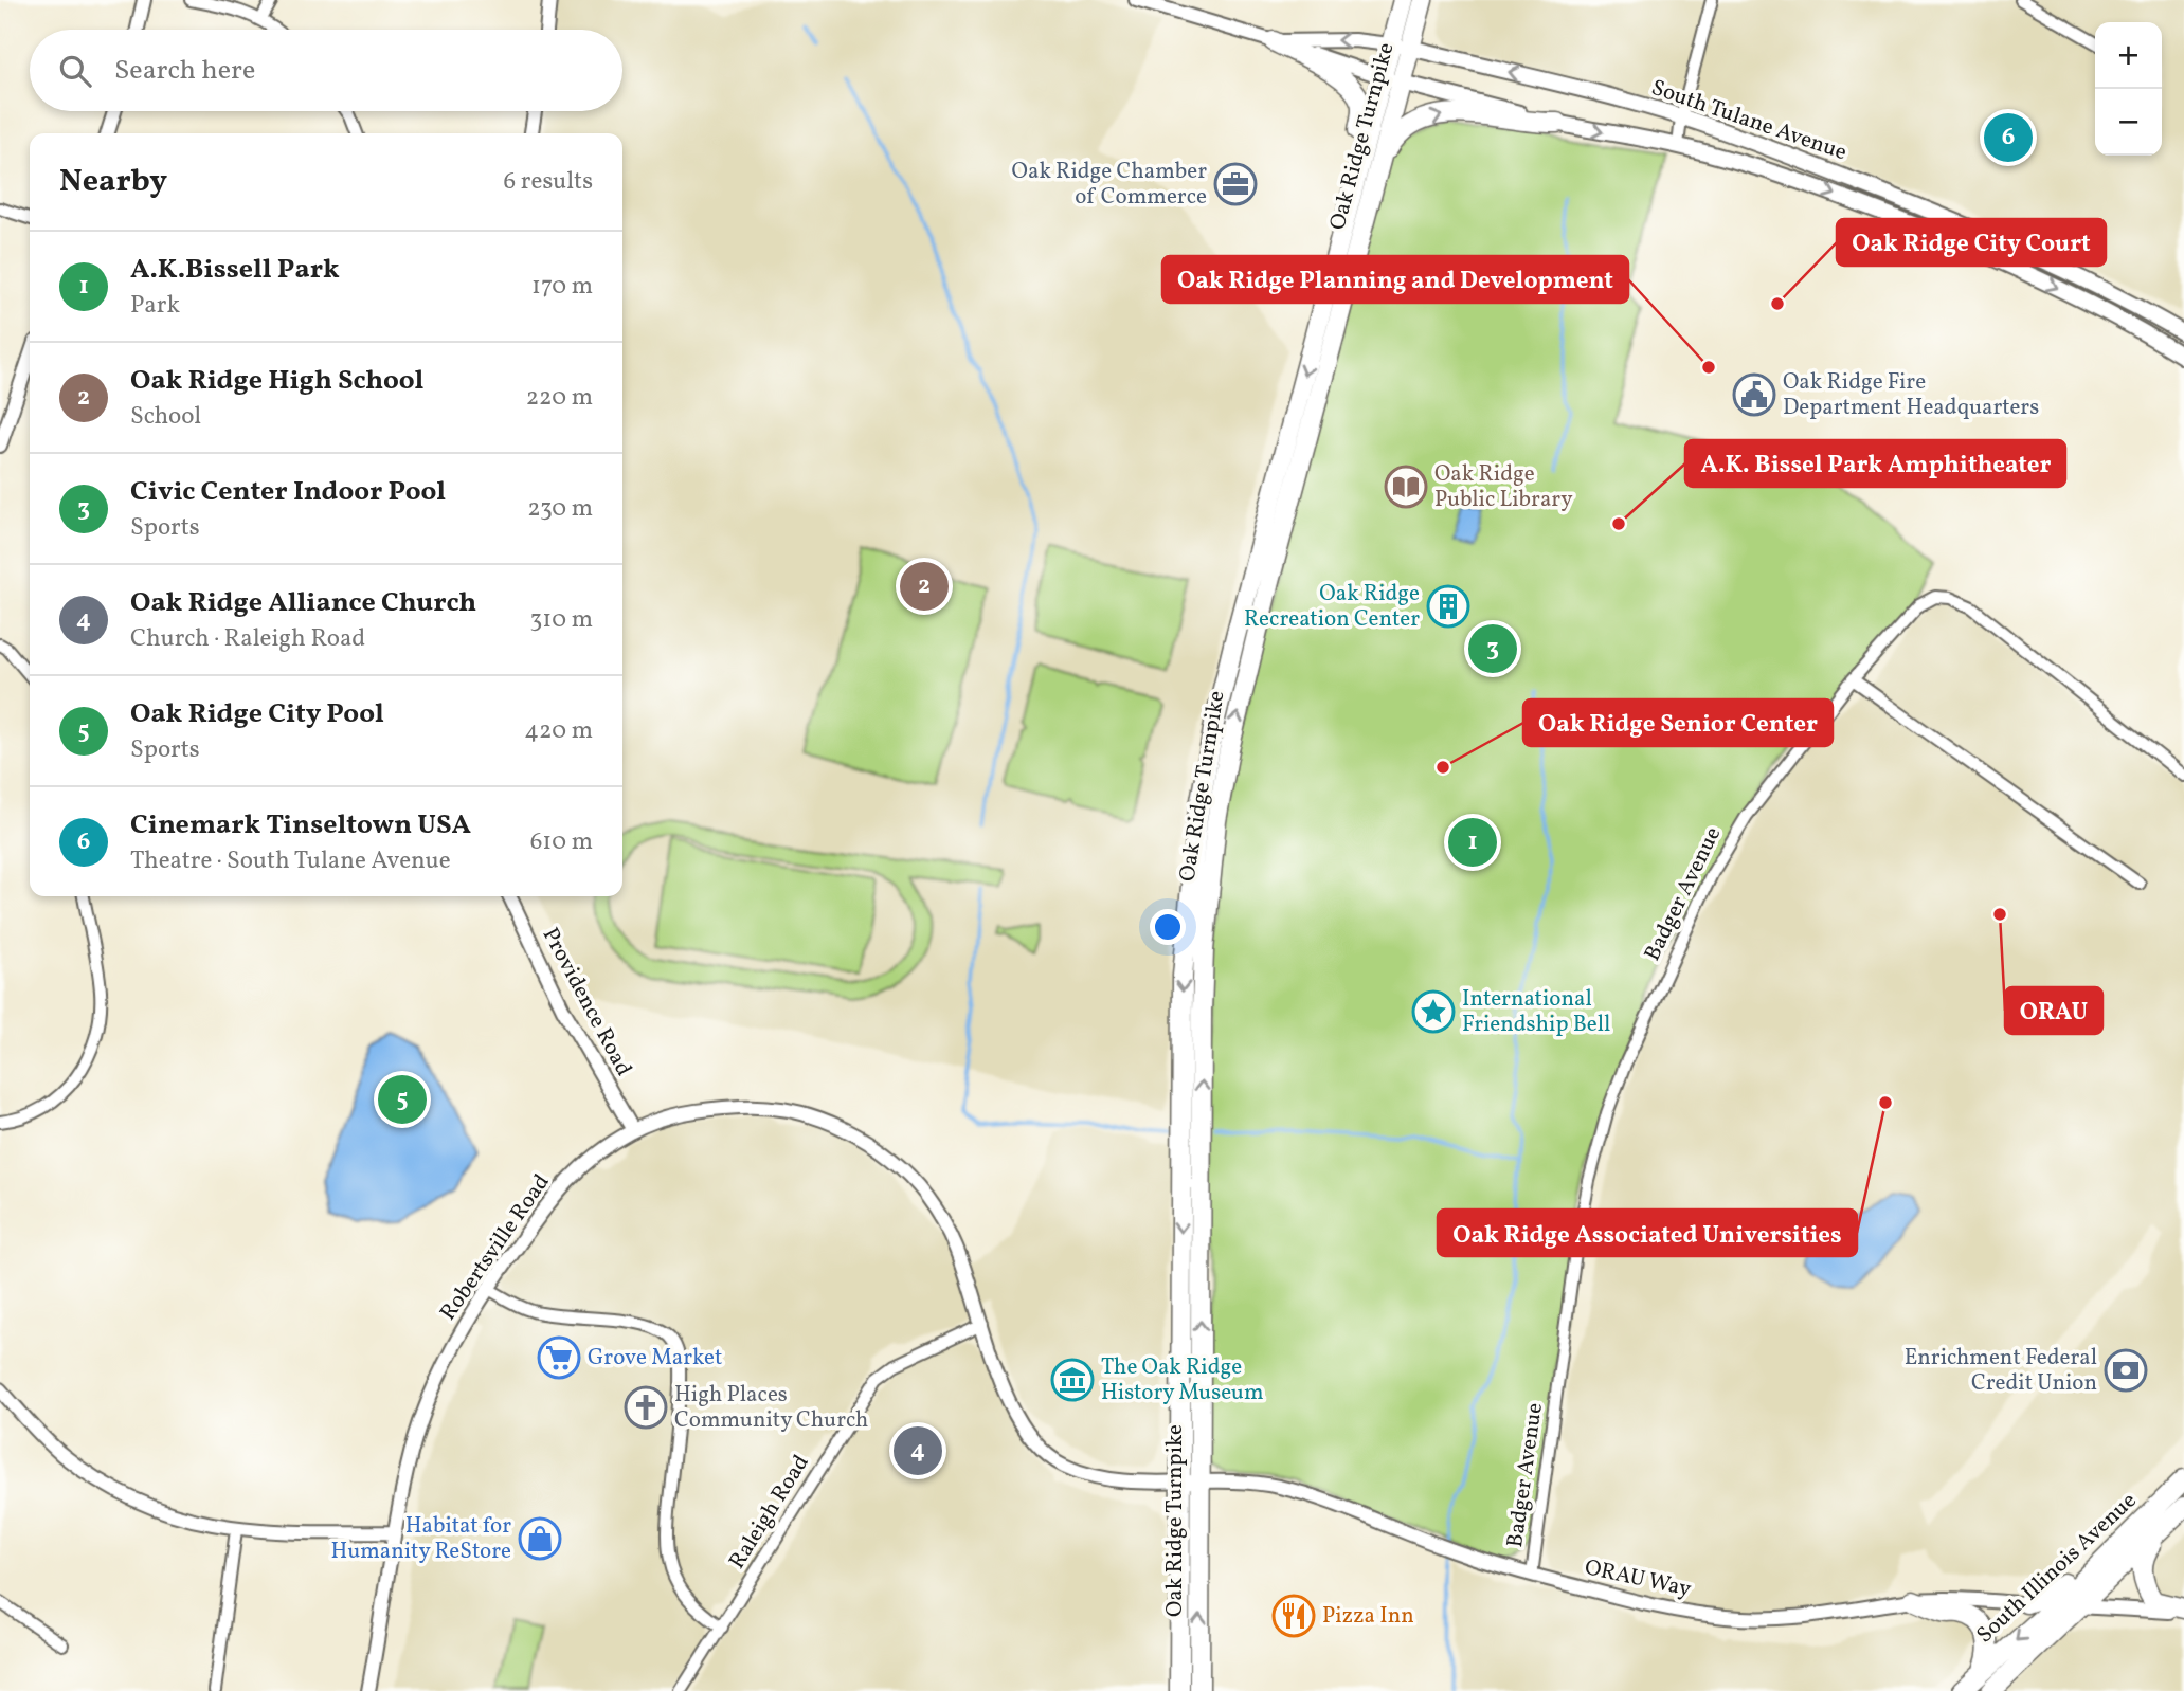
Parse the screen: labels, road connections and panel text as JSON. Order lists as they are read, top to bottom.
{
  "streets": {
    "highway": ["Oak Ridge Turnpike", "South Illinois Avenue"],
    "main road": ["South Tulane Avenue"],
    "street": [
      "Badger Avenue",
      "Providence Road",
      "Robertsville Road",
      "Raleigh Road",
      "ORAU Way"
    ]
  },
  "crossings": [
    ["South Tulane Avenue", "Oak Ridge Turnpike"],
    ["Oak Ridge Turnpike", "Robertsville Road"],
    ["Oak Ridge Turnpike", "ORAU Way"],
    ["Badger Avenue", "ORAU Way"],
    ["Providence Road", "Robertsville Road"],
    ["Robertsville Road", "Raleigh Road"],
    ["Robertsville Road", "ORAU Way"],
    ["South Illinois Avenue", "ORAU Way"]
  ],
  "places": {
    "office": ["Oak Ridge Chamber of Commerce"],
    "other": [
      "Oak Ridge City Court",
      "Oak Ridge Planning and Development",
      "A.K. Bissel Park Amphitheater",
      "Oak Ridge Senior Center",
      "ORAU",
      "Oak Ridge Associated Universities"
    ],
    "public building": ["Oak Ridge Fire Department Headquarters"],
    "library": ["Oak Ridge Public Library"],
    "building": ["Oak Ridge Recreation Center"],
    "place": ["International Friendship Bell"],
    "supermarket": ["Grove Market"],
    "bank": ["Enrichment Federal Credit Union"],
    "museum": ["The Oak Ridge History Museum"],
    "church": ["High Places Community Church"],
    "shop": ["Habitat for Humanity ReStore"],
    "restaurant": ["Pizza Inn"]
  },
  "page": {
    "map_buttons": ["+", "−"],
    "search": "Search here",
    "pins": [
      "6",
      "2",
      "3",
      "1",
      "5",
      "4"
    ],
    "heading": ["Nearby", "6 results"],
    "list": [
      {
        "mark": "1",
        "name": "A.K.Bissell Park",
        "note": "Park",
        "value": "170 m"
      },
      {
        "mark": "2",
        "name": "Oak Ridge High School",
        "note": "School",
        "value": "220 m"
      },
      {
        "mark": "3",
        "name": "Civic Center Indoor Pool",
        "note": "Sports",
        "value": "230 m"
      },
      {
        "mark": "4",
        "name": "Oak Ridge Alliance Church",
        "note": "Church · Raleigh Road",
        "value": "310 m"
      },
      {
        "mark": "5",
        "name": "Oak Ridge City Pool",
        "note": "Sports",
        "value": "420 m"
      },
      {
        "mark": "6",
        "name": "Cinemark Tinseltown USA",
        "note": "Theatre · South Tulane Avenue",
        "value": "610 m"
      }
    ]
  }
}
